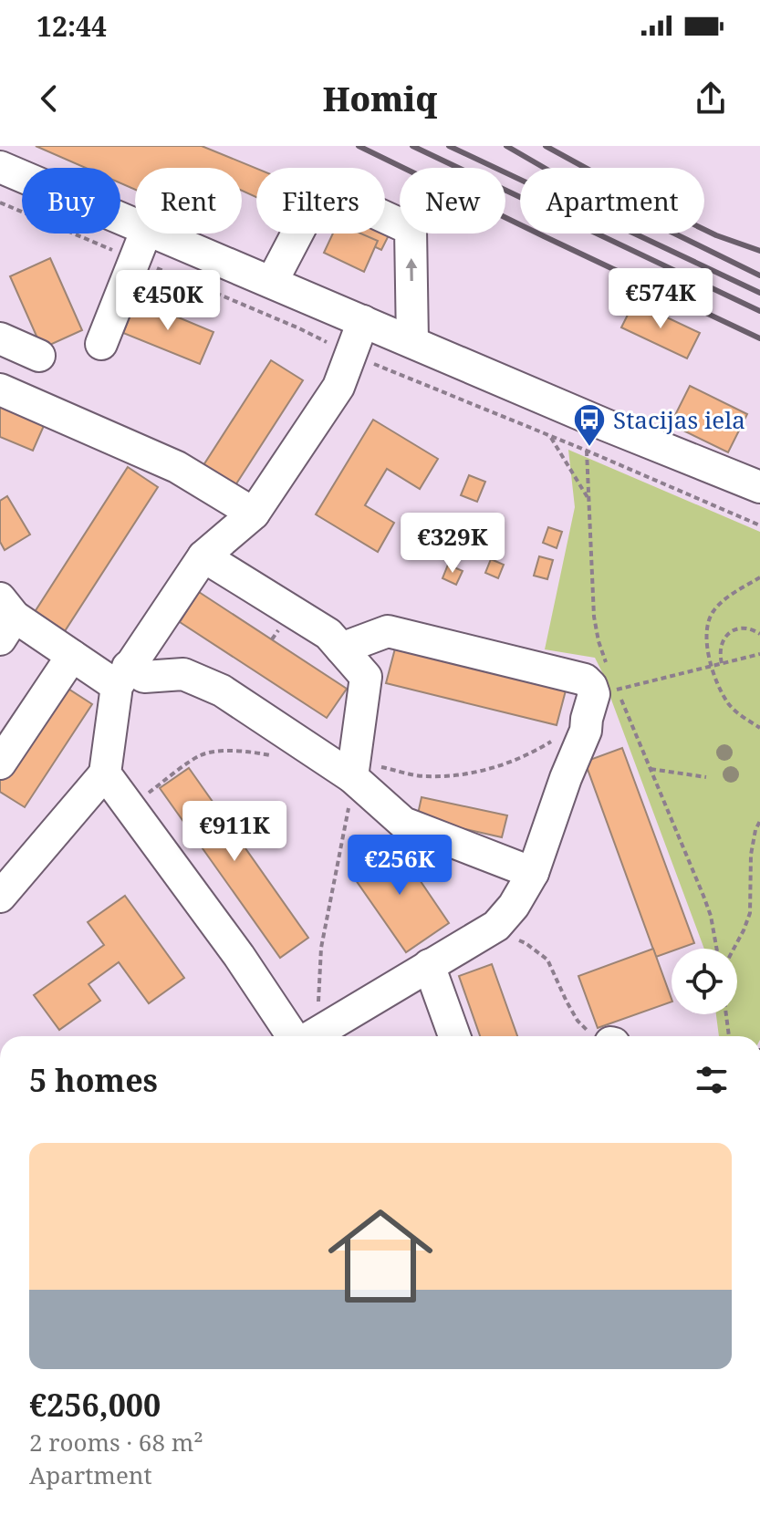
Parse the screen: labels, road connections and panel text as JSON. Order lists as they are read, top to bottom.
{
  "places": {
    "bus stop": ["Stacijas iela"]
  },
  "page": {
    "status": "12:44",
    "header": "Homiq",
    "chip": [
      "Buy",
      "Rent",
      "Filters",
      "New",
      "Apartment"
    ],
    "price": [
      "€574K",
      "€450K",
      "€329K",
      "€911K",
      "€256K"
    ],
    "heading": "5 homes",
    "list": [
      {
        "name": "€256,000",
        "note": "2 rooms · 68 m² · Apartment"
      }
    ]
  }
}
